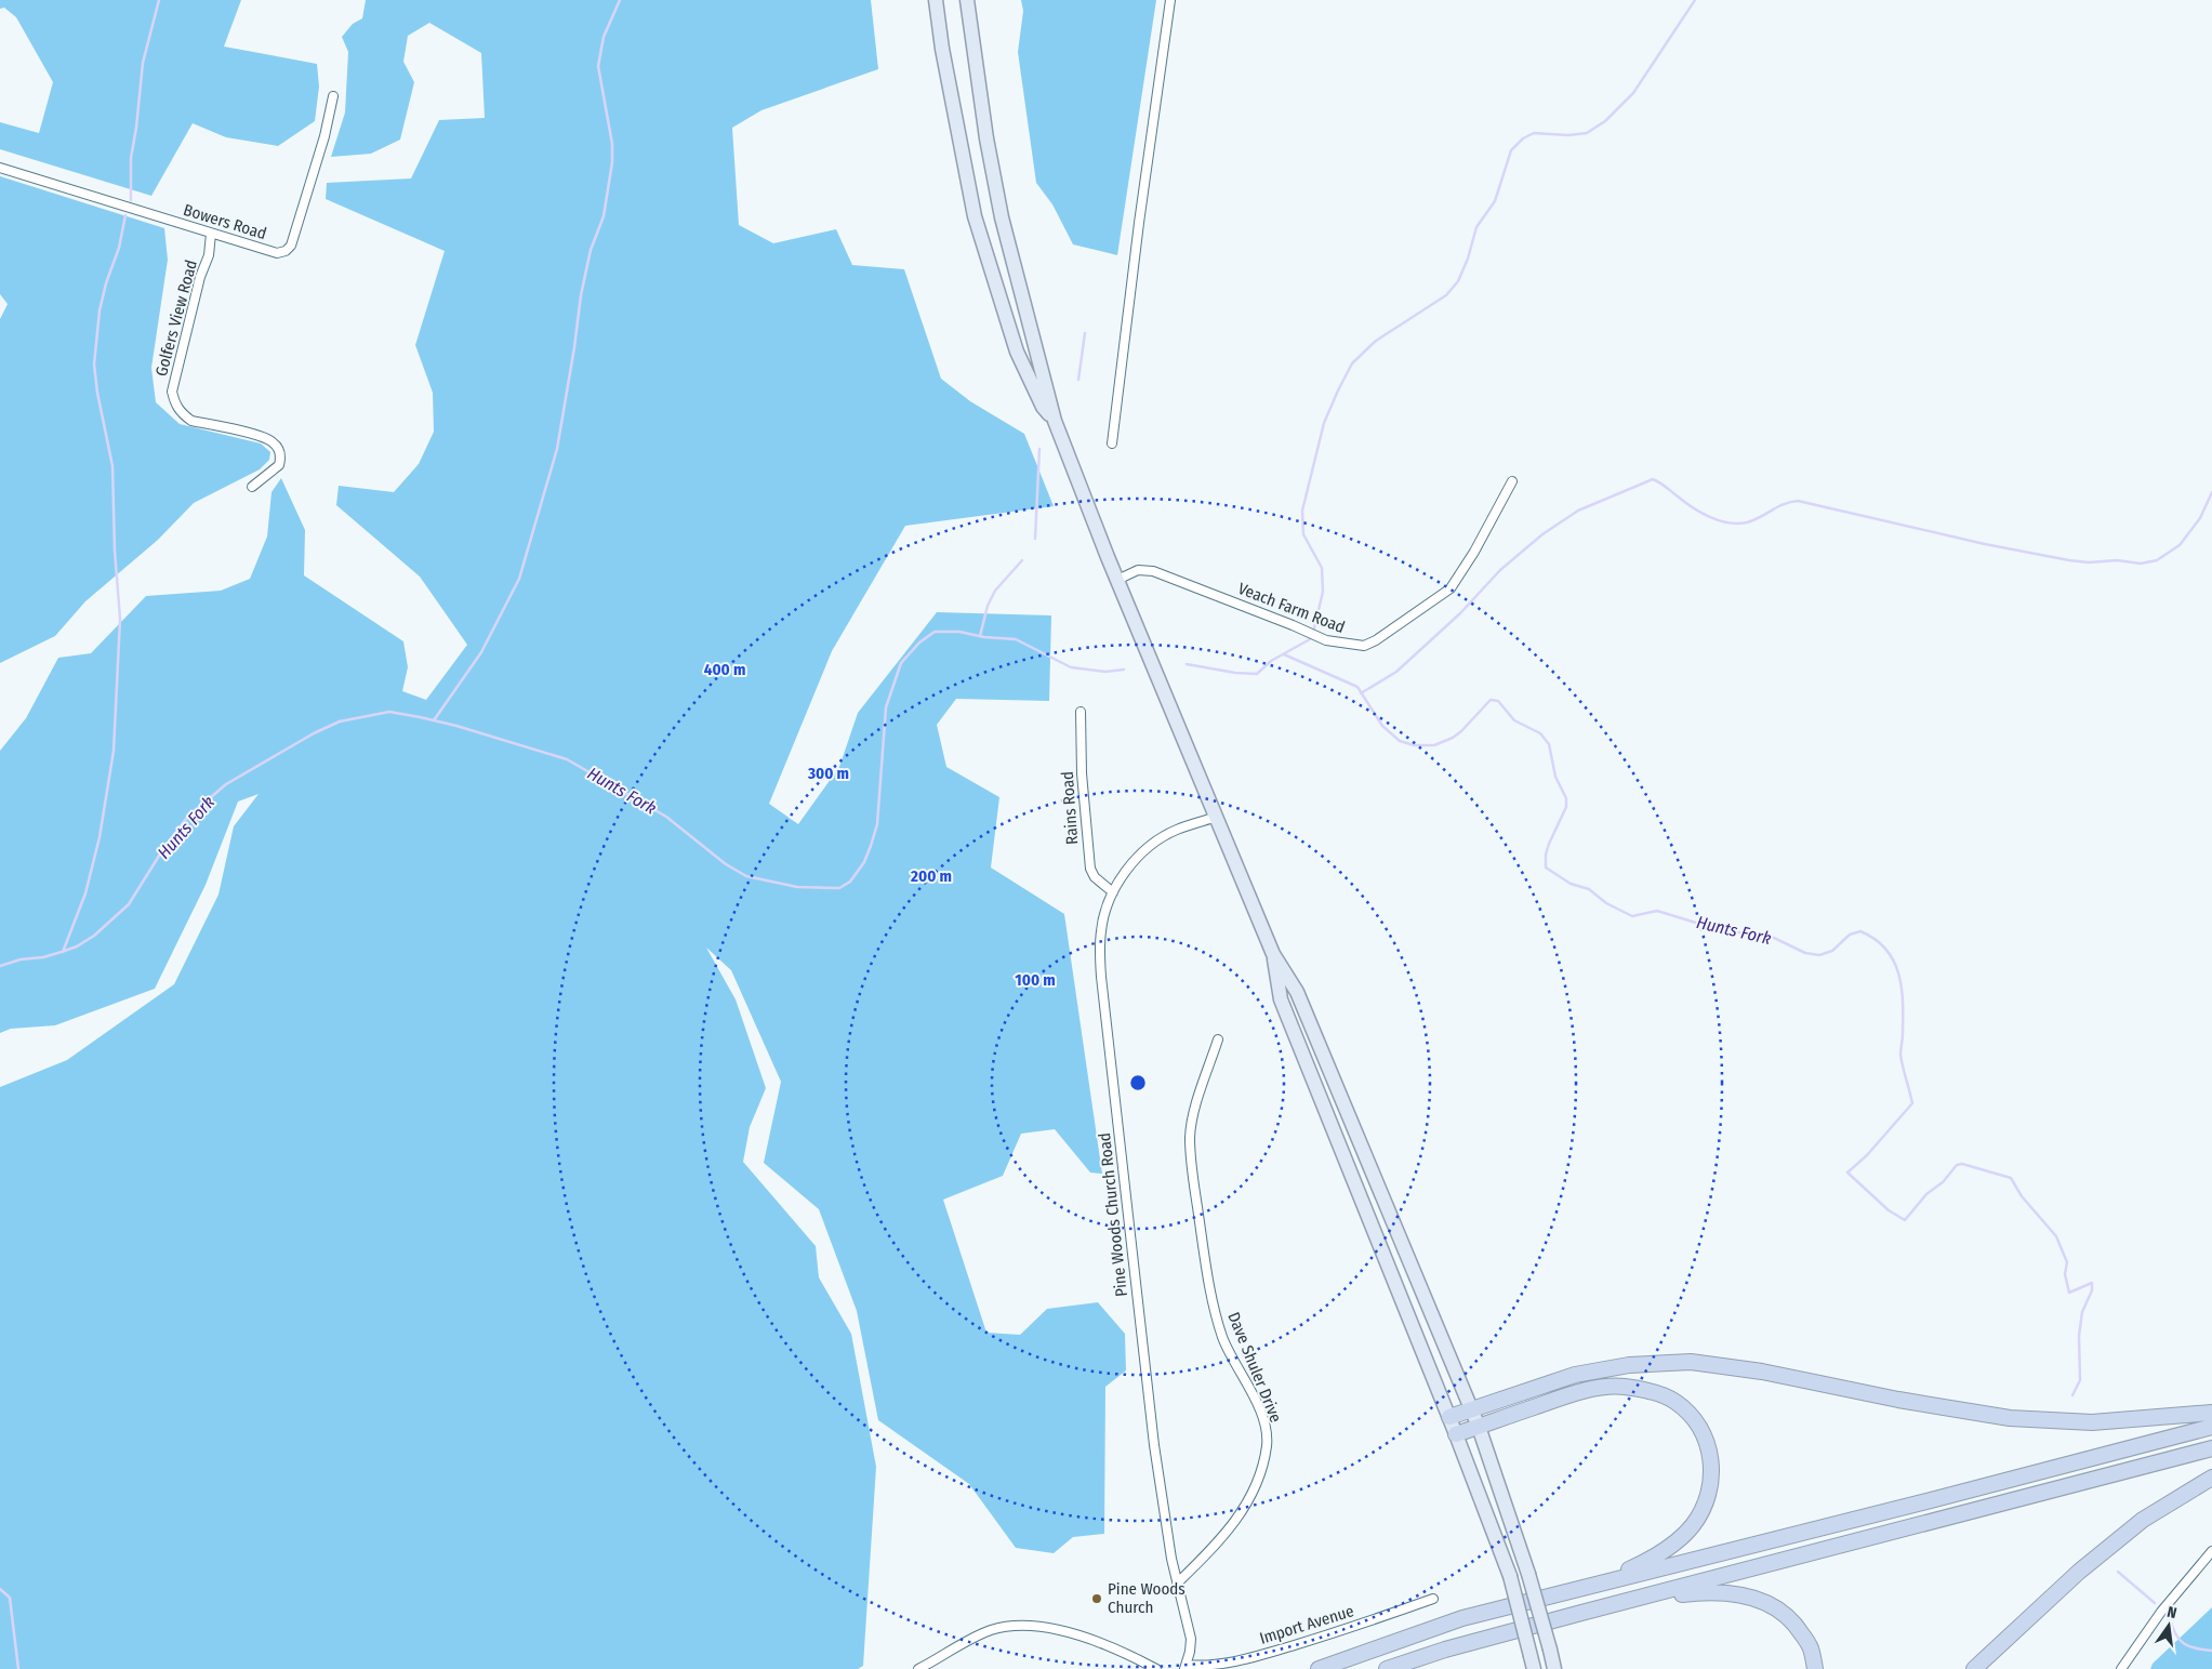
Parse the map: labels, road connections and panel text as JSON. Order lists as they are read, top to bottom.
{
  "streets": {
    "street": [
      "Bowers Road",
      "Golfers View Road",
      "Veach Farm Road",
      "Rains Road",
      "Pine Woods Church Road",
      "Dave Shuler Drive",
      "Import Avenue"
    ]
  },
  "crossings": [
    ["Bowers Road", "Golfers View Road"],
    ["Rains Road", "Pine Woods Church Road"],
    ["Pine Woods Church Road", "Dave Shuler Drive"],
    ["Pine Woods Church Road", "Import Avenue"]
  ],
  "water": ["Hunts Fork"],
  "places": ["Pine Woods Church"],
  "north": "top",
  "rings": [
    "400 m",
    "300 m",
    "200 m",
    "100 m"
  ]
}
